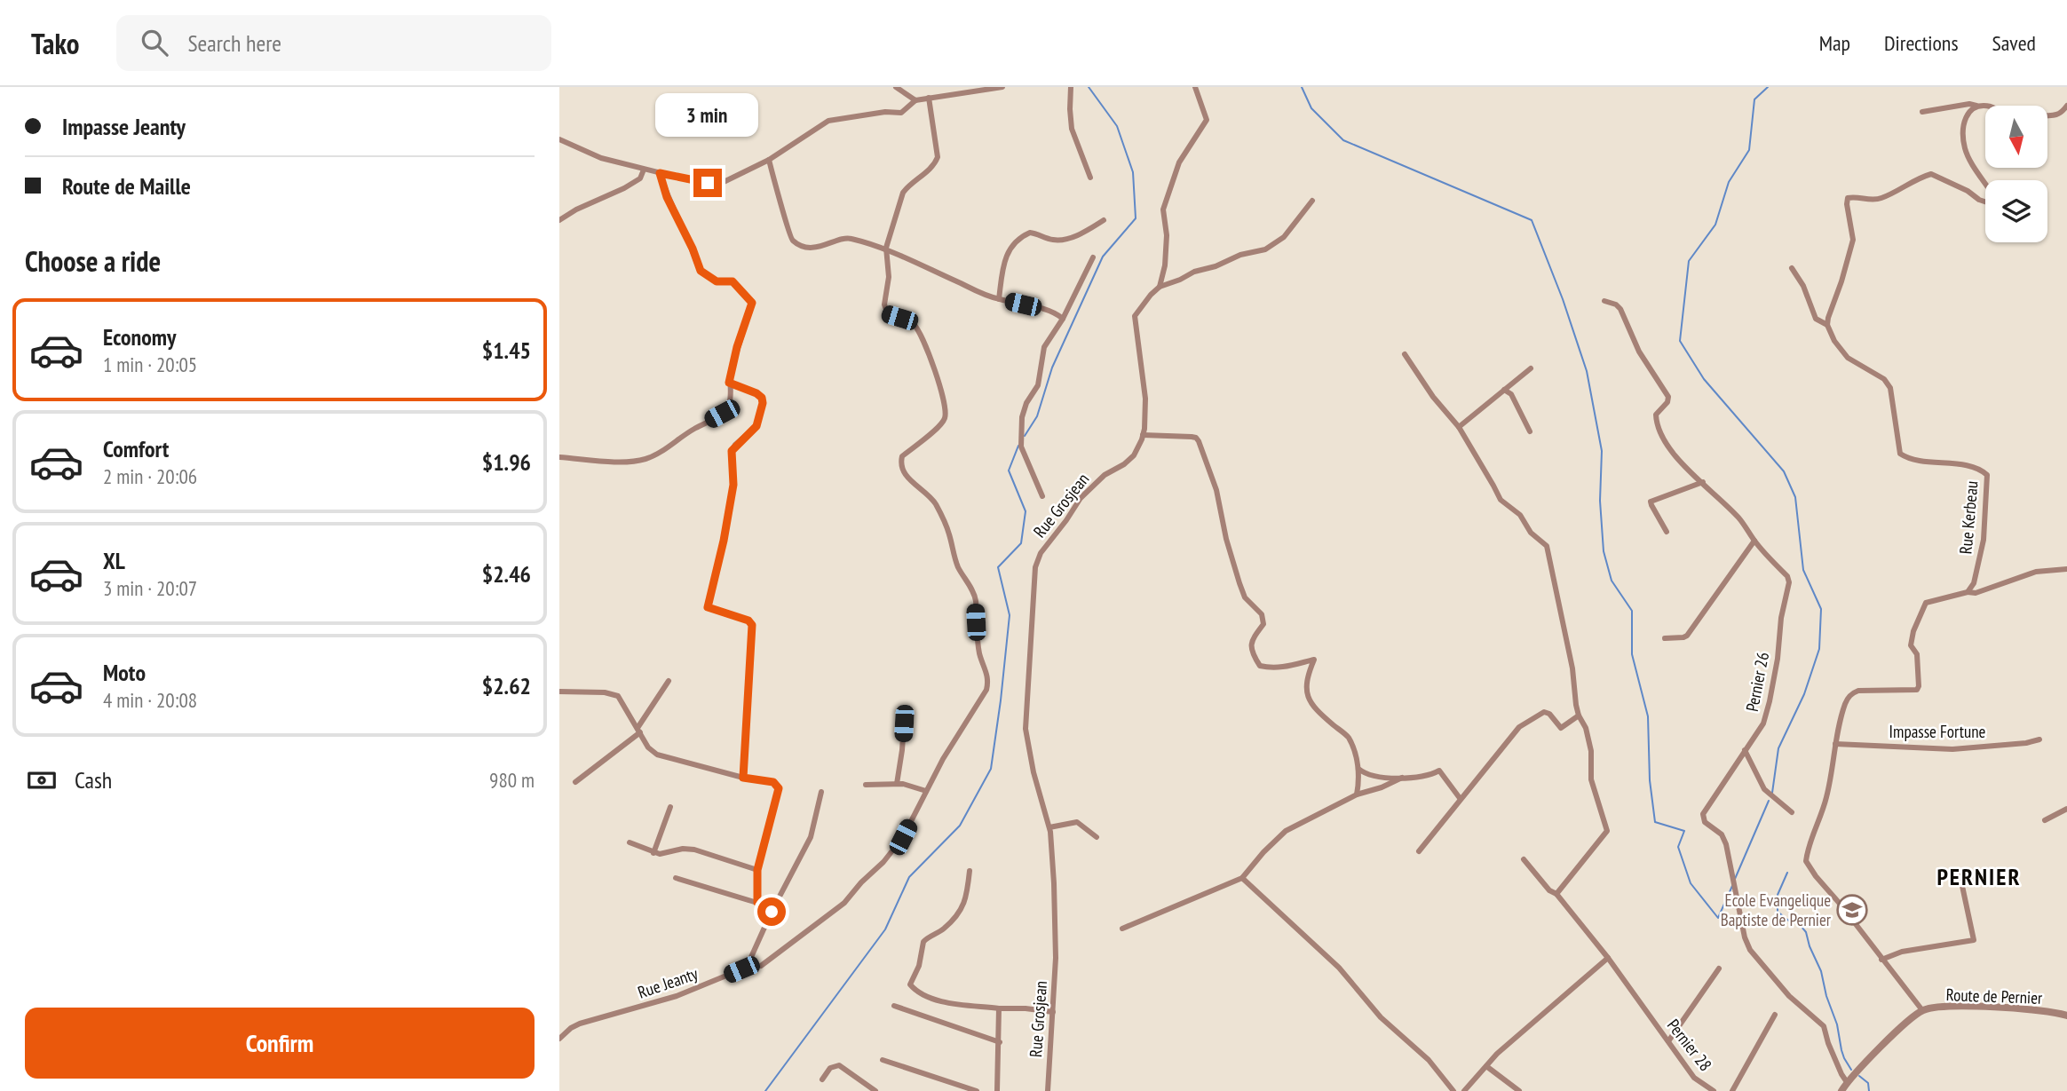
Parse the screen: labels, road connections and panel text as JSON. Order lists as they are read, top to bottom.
{
  "streets": {
    "street": [
      "Rue Grosjean",
      "Rue Kerbeau",
      "Pernier 26",
      "Impasse Fortune",
      "Rue Jeanty",
      "Route de Pernier",
      "Pernier 28"
    ]
  },
  "crossings": [
    ["Pernier 26", "Route de Pernier"]
  ],
  "districts": ["PERNIER"],
  "places": {
    "school or university": ["Ecole Evangelique Baptiste de Pernier"]
  },
  "north": "bottom",
  "page": {
    "header": "Tako",
    "search": "Search here",
    "nav": ["Map", "Directions", "Saved"],
    "banner": ["Impasse Jeanty", "Route de Maille"],
    "bubble": "3 min",
    "heading": "Choose a ride",
    "list": [
      {
        "name": "Economy",
        "note": "1 min · 20:05",
        "value": "$1.45"
      },
      {
        "name": "Comfort",
        "note": "2 min · 20:06",
        "value": "$1.96"
      },
      {
        "name": "XL",
        "note": "3 min · 20:07",
        "value": "$2.46"
      },
      {
        "name": "Moto",
        "note": "4 min · 20:08",
        "value": "$2.62"
      }
    ],
    "pay": ["Cash", "980 m"],
    "buttons": "Confirm"
  }
}
